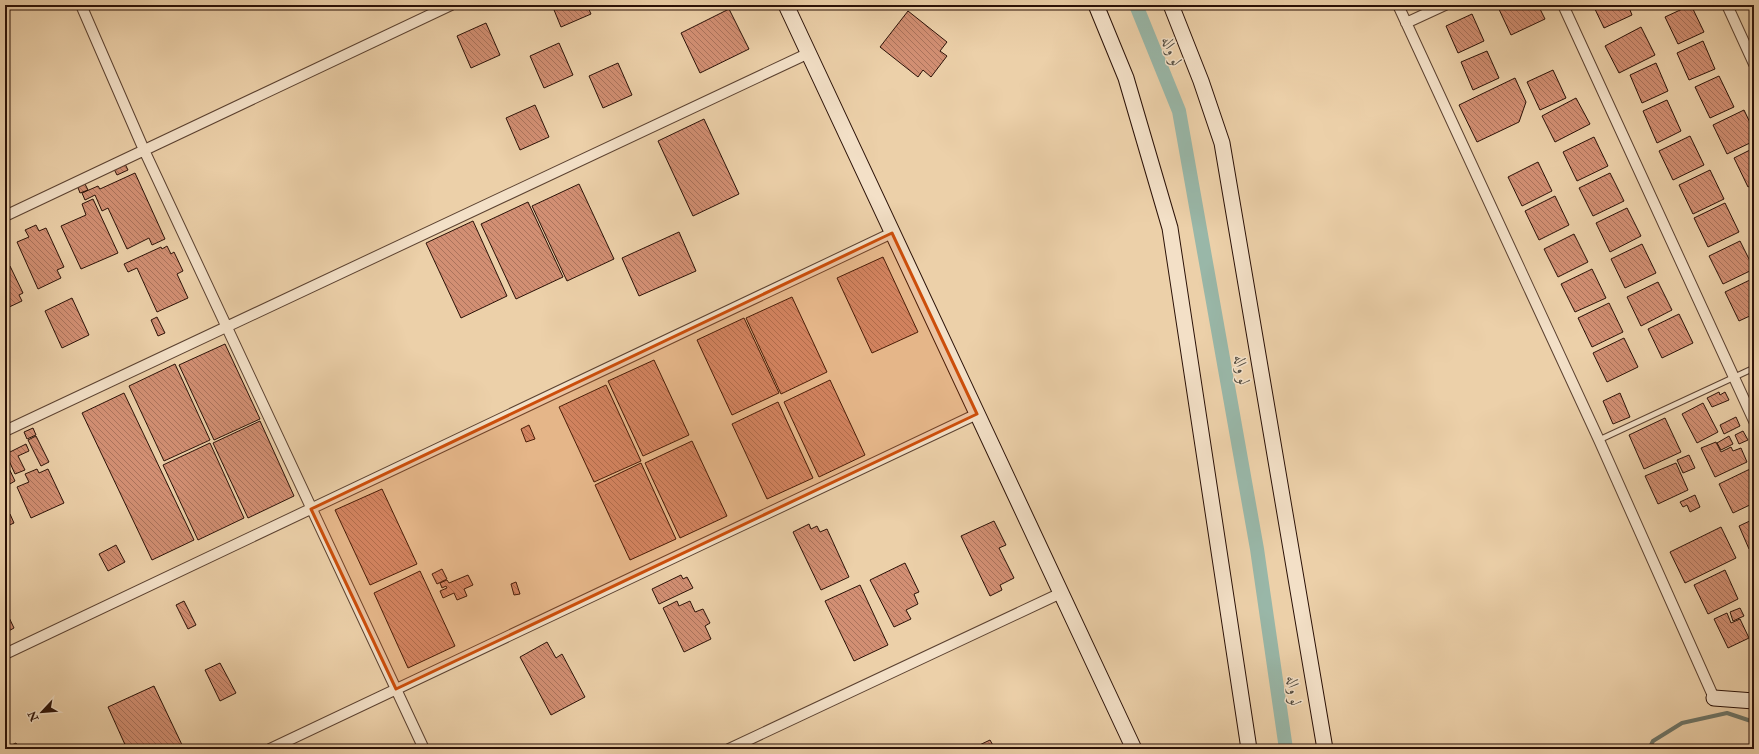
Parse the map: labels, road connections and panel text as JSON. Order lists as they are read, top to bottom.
{
  "water": ["لو واله"],
  "north": "bottom left"
}
